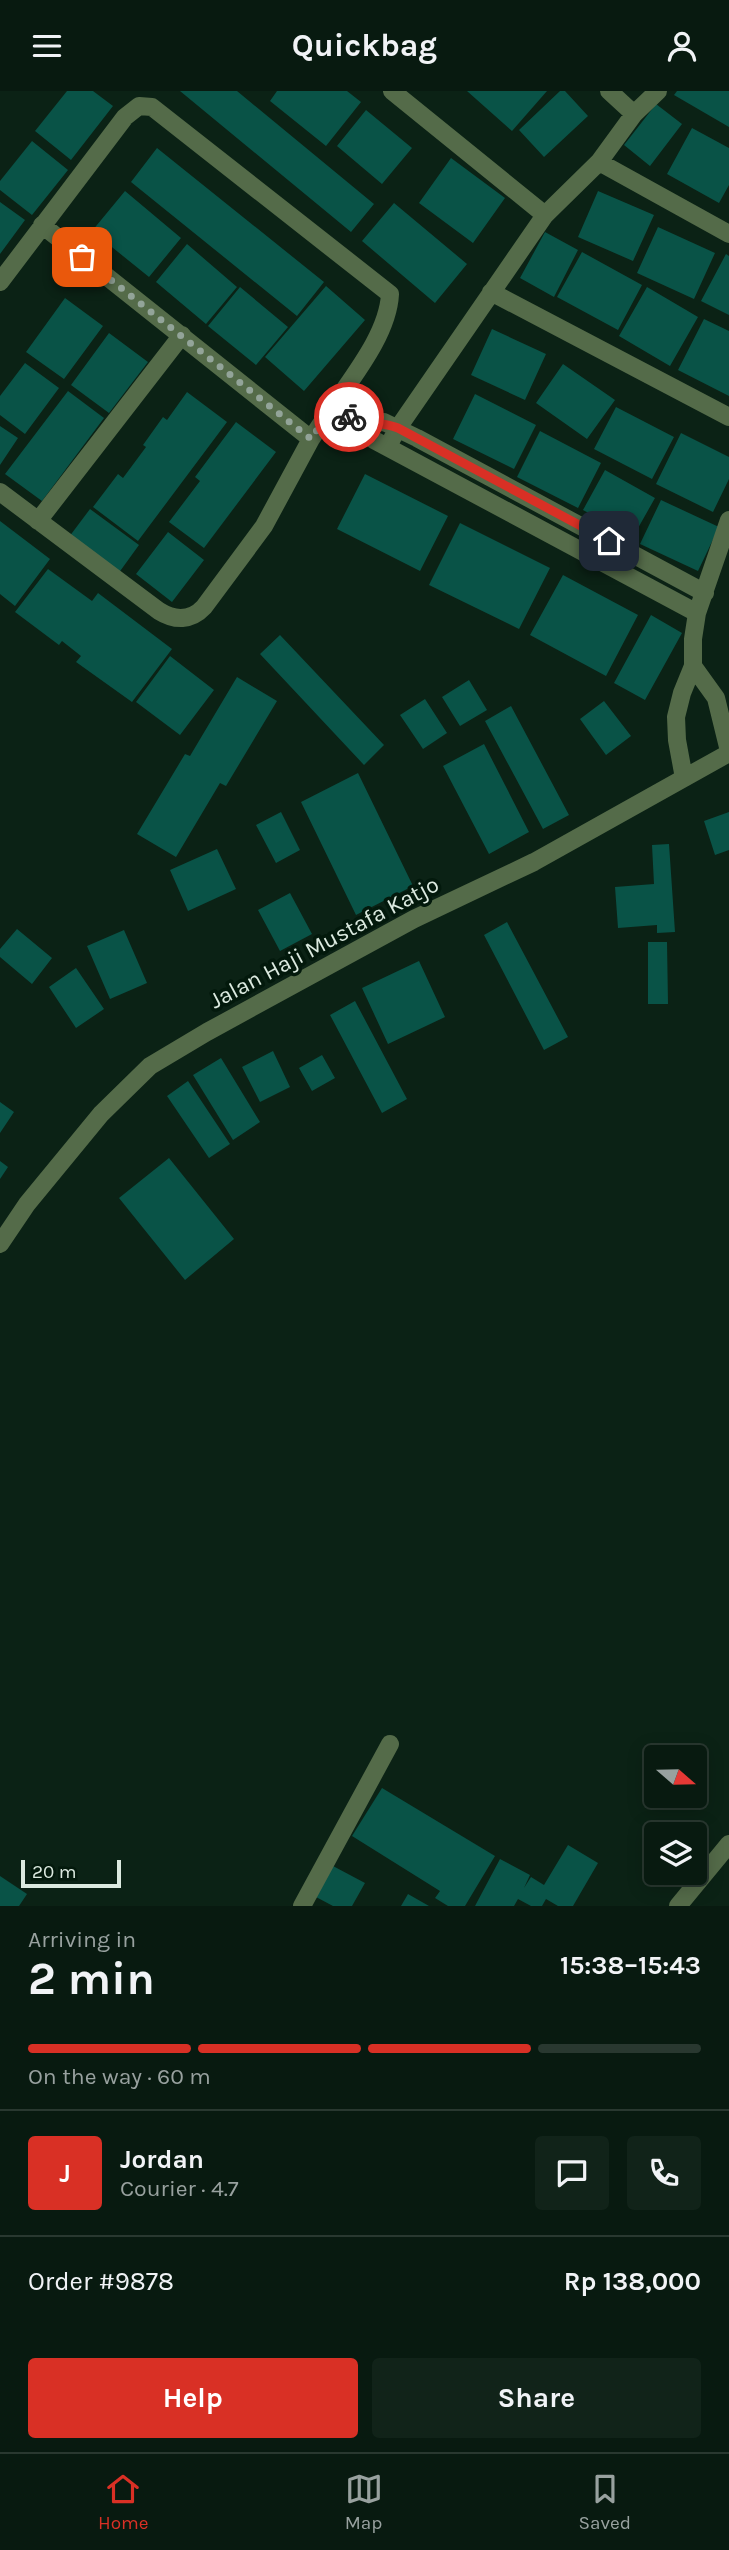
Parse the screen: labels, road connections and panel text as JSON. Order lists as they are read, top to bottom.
{
  "streets": {
    "street": ["Jalan Haji Mustafa Katjo"]
  },
  "scale_bar": "20 m",
  "north": "right",
  "page": {
    "header": "Quickbag",
    "scale": "20 m",
    "heading": ["2 min", "Arriving in", "15:38–15:43"],
    "panel": [
      "Jordan",
      "Courier · 4.7",
      "Order #9878",
      "Rp 138,000"
    ],
    "bar": "On the way · 60 m",
    "round": "J",
    "buttons": ["Help", "Share"],
    "tabs": ["Home", "Map", "Saved"]
  }
}
